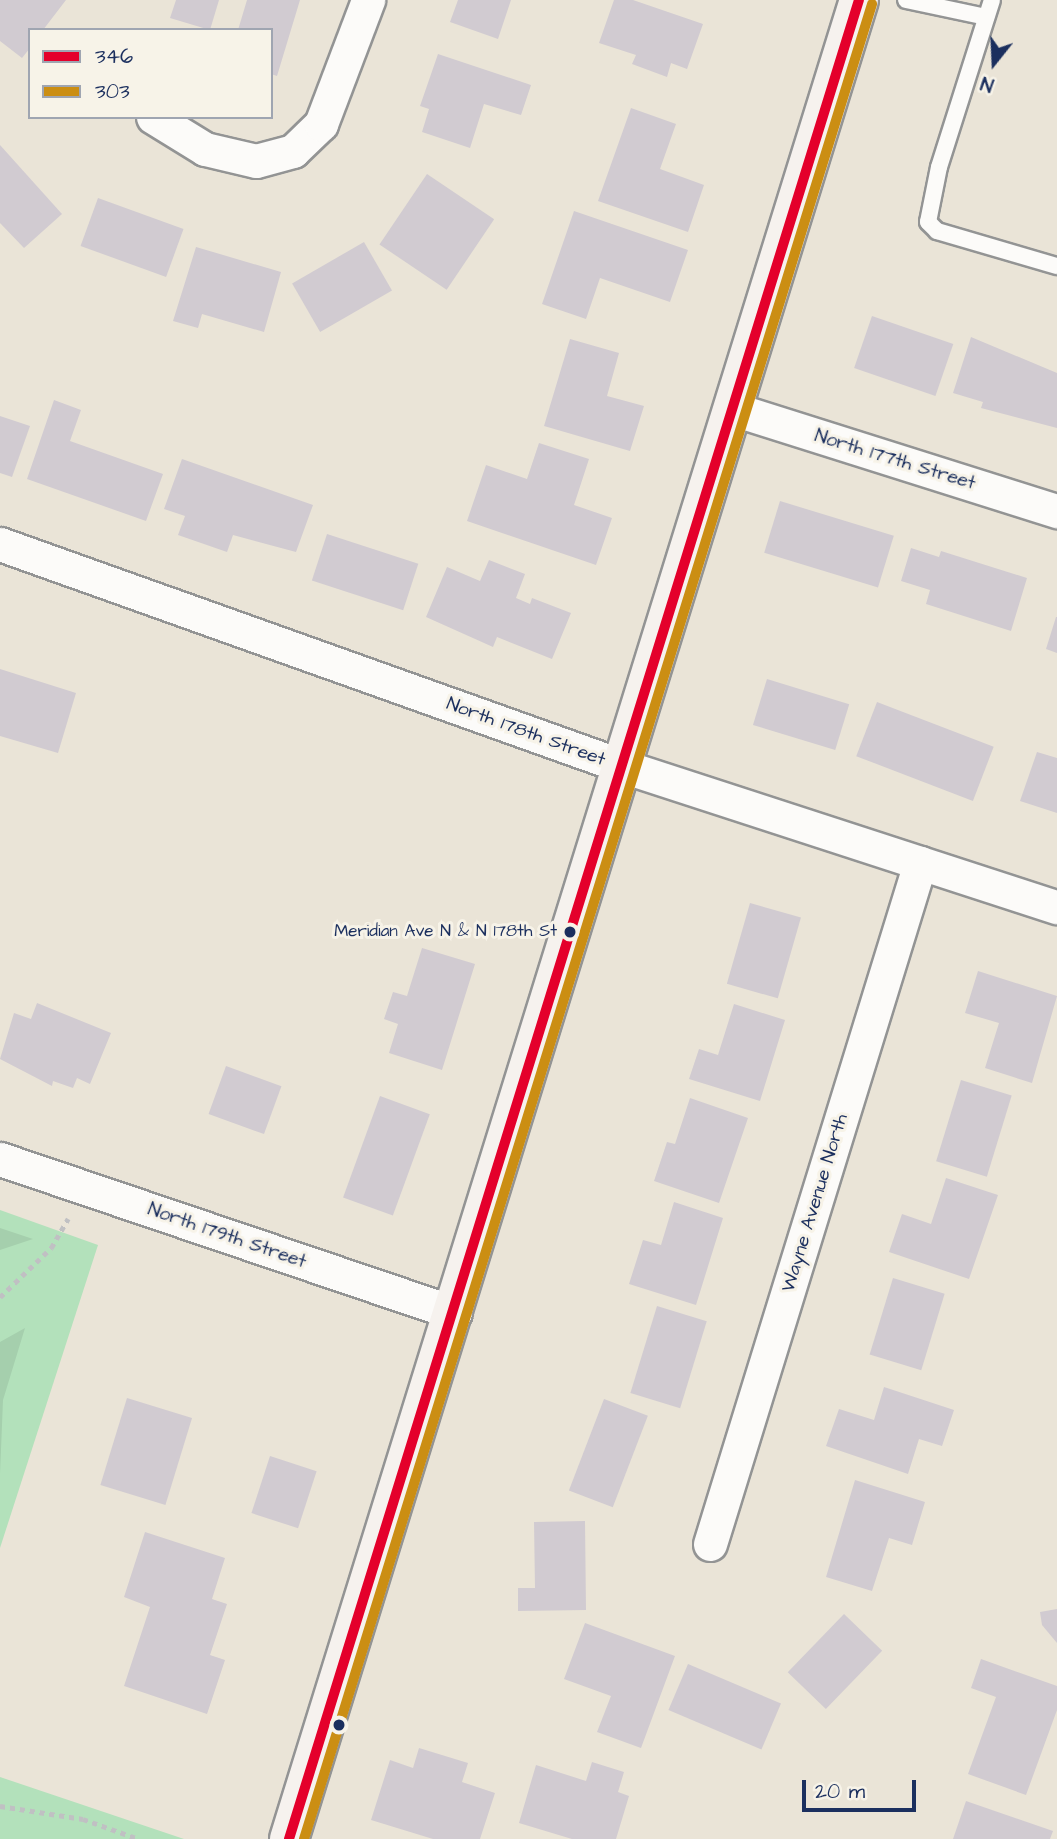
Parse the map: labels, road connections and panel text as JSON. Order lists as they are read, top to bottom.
{
  "streets": {
    "street": [
      "North 177th Street",
      "North 178th Street",
      "Wayne Avenue North",
      "North 179th Street"
    ]
  },
  "crossings": [
    ["North 178th Street", "Wayne Avenue North"]
  ],
  "places": ["Meridian Ave N & N 178th St"],
  "lines": ["transit line 346", "transit line 303"],
  "legend": ["346", "303"],
  "scale_bar": "20 m",
  "north": "bottom"
}
